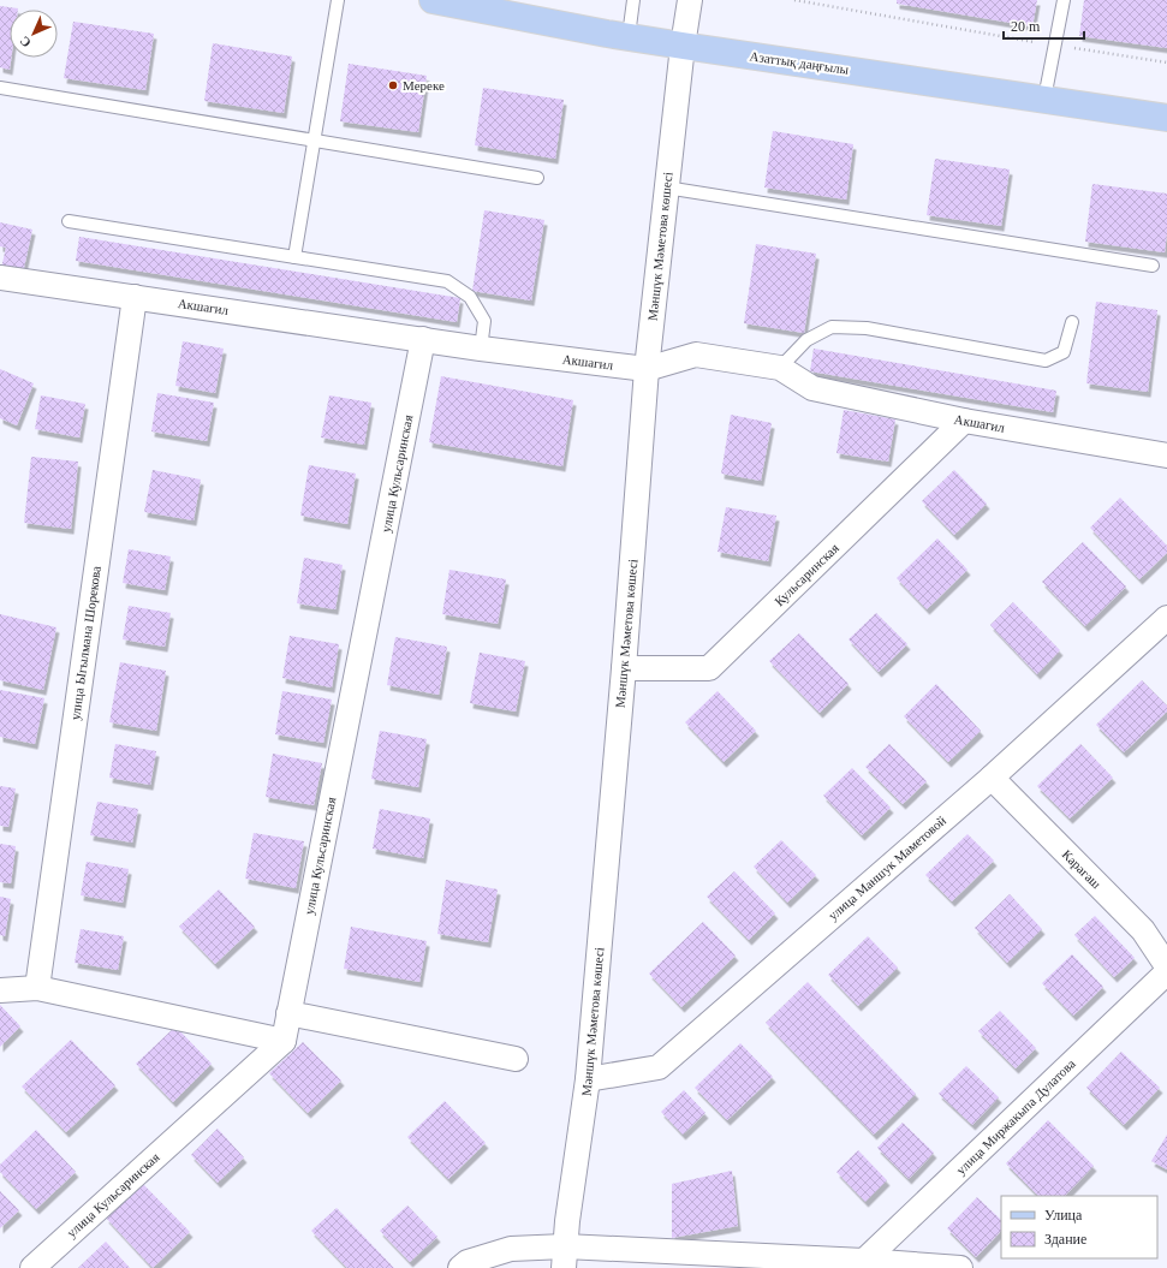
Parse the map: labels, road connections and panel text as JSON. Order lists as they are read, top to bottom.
{
  "streets": {
    "main road": ["Азаттық даңғылы"],
    "street": [
      "Мәншүк Мәметова көшесі",
      "Акшагил",
      "улица Кульсаринская",
      "Кульсаринская",
      "улица Ыгылмана Шорекова",
      "улица Маншук Маметовой",
      "Карагаш",
      "улица Миржакыпа Дулатова"
    ]
  },
  "crossings": [
    ["Азаттық даңғылы", "Мәншүк Мәметова көшесі"],
    ["Мәншүк Мәметова көшесі", "Акшагил"],
    ["Мәншүк Мәметова көшесі", "Кульсаринская"],
    ["Мәншүк Мәметова көшесі", "улица Маншук Маметовой"],
    ["Акшагил", "улица Кульсаринская"],
    ["Акшагил", "Кульсаринская"],
    ["Акшагил", "улица Ыгылмана Шорекова"],
    ["улица Маншук Маметовой", "Карагаш"]
  ],
  "places": ["Мереке"],
  "legend": ["Улица", "Здание"],
  "scale_bar": "20 m",
  "north": "bottom left"
}
